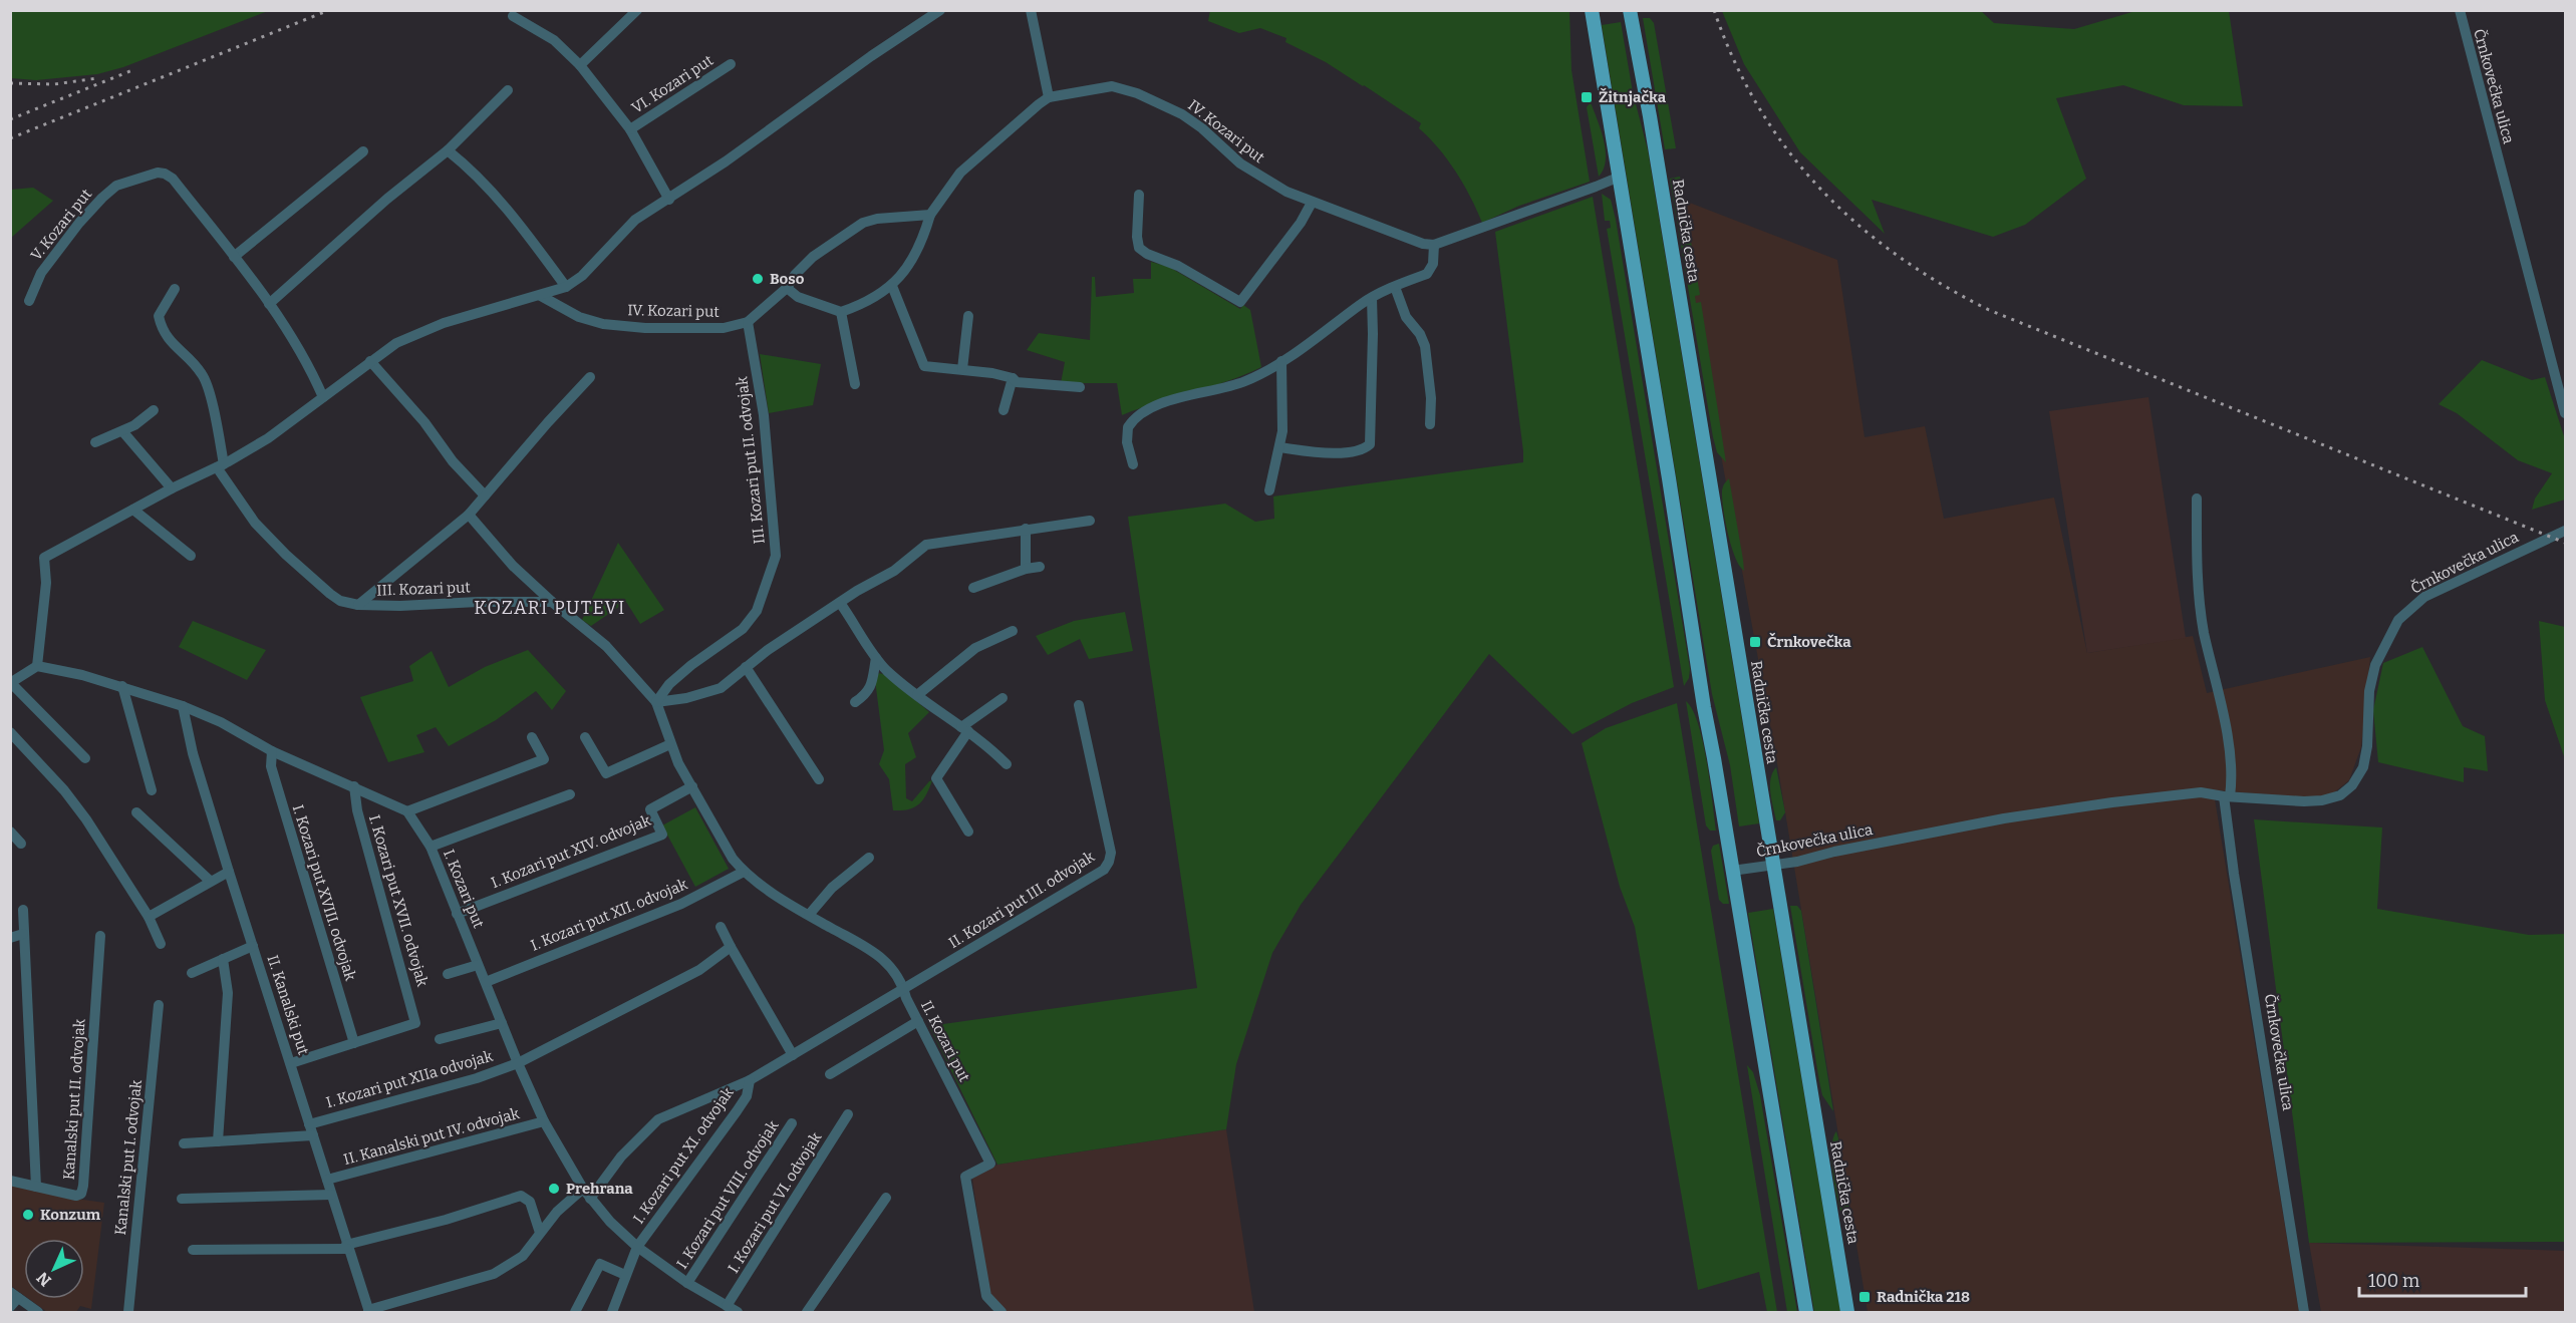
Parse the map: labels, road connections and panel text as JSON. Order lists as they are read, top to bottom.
{
  "streets": {
    "main road": ["Radnička cesta"],
    "street": [
      "VI. Kozari put",
      "Črnkovečka ulica",
      "IV. Kozari put",
      "V. Kozari put",
      "III. Kozari put II. odvojak",
      "III. Kozari put",
      "I. Kozari put XIV. odvojak",
      "I. Kozari put",
      "I. Kozari put XVIII. odvojak",
      "II. Kozari put III. odvojak",
      "I. Kozari put XVII. odvojak",
      "I. Kozari put XII. odvojak",
      "II. Kanalski put",
      "II. Kozari put",
      "I. Kozari put XIIa odvojak",
      "Kanalski put II. odvojak",
      "II. Kanalski put IV. odvojak",
      "I. Kozari put XI. odvojak",
      "Kanalski put I. odvojak",
      "I. Kozari put VIII. odvojak",
      "I. Kozari put VI. odvojak"
    ]
  },
  "crossings": [
    ["Črnkovečka ulica", "Radnička cesta"],
    ["IV. Kozari put", "III. Kozari put II. odvojak"],
    ["I. Kozari put XIV. odvojak", "I. Kozari put"],
    ["I. Kozari put", "I. Kozari put XII. odvojak"],
    ["I. Kozari put", "II. Kozari put"],
    ["I. Kozari put", "I. Kozari put XIIa odvojak"],
    ["I. Kozari put", "II. Kanalski put IV. odvojak"],
    ["I. Kozari put", "I. Kozari put XI. odvojak"],
    ["I. Kozari put", "I. Kozari put VIII. odvojak"],
    ["I. Kozari put", "I. Kozari put VI. odvojak"],
    ["I. Kozari put XVIII. odvojak", "I. Kozari put XVII. odvojak"],
    ["II. Kozari put III. odvojak", "II. Kozari put"],
    ["II. Kanalski put", "I. Kozari put XIIa odvojak"],
    ["II. Kanalski put", "II. Kanalski put IV. odvojak"],
    ["II. Kozari put", "I. Kozari put XI. odvojak"]
  ],
  "districts": ["KOZARI PUTEVI"],
  "places": {
    "transit": ["Žitnjačka", "Črnkovečka", "Radnička 218"],
    "other": ["Boso", "Prehrana", "Konzum"]
  },
  "scale_bar": "100 m",
  "north": "bottom left"
}
